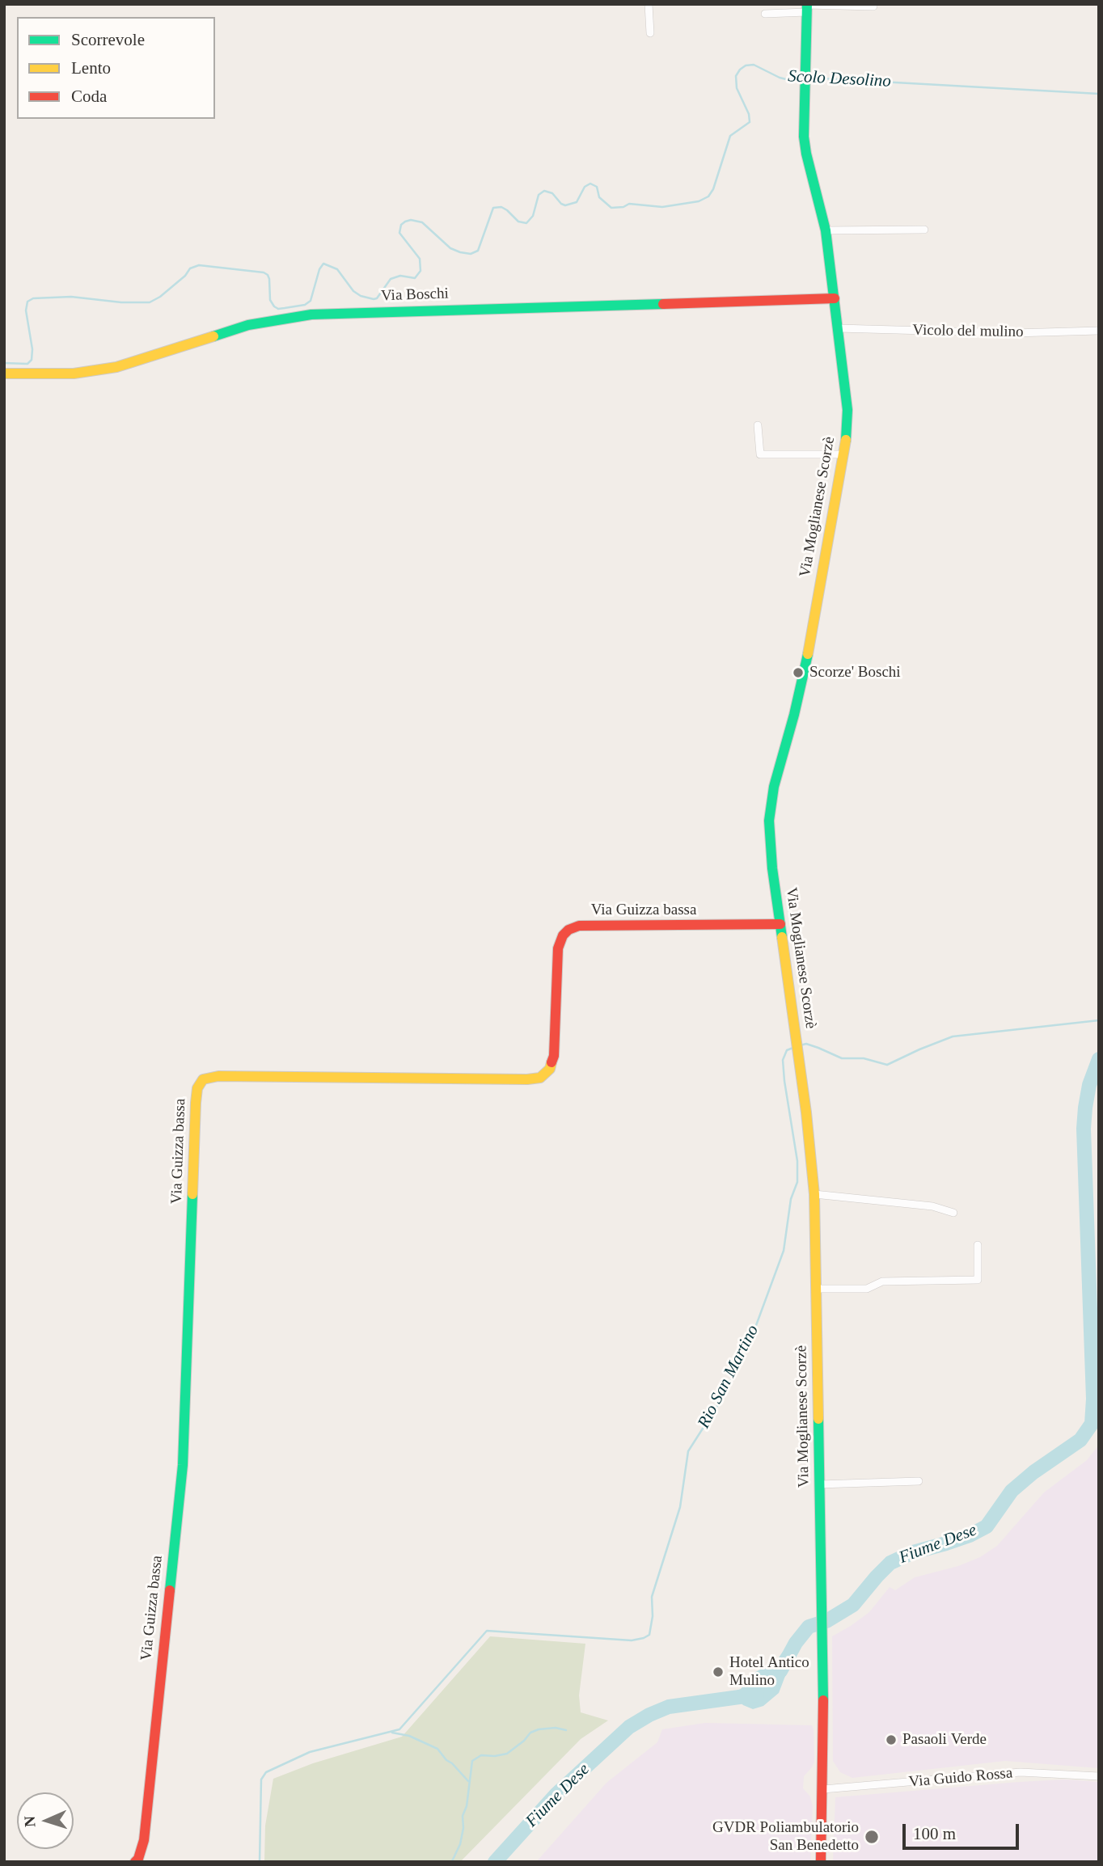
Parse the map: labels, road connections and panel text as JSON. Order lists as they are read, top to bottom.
{
  "streets": {
    "street": [
      "Via Boschi",
      "Vicolo del mulino",
      "Via Moglianese Scorzè",
      "Via Guizza bassa",
      "Via Guido Rossa"
    ]
  },
  "crossings": [
    ["Via Boschi", "Via Moglianese Scorzè"],
    ["Vicolo del mulino", "Via Moglianese Scorzè"],
    ["Via Moglianese Scorzè", "Via Guizza bassa"],
    ["Via Moglianese Scorzè", "Via Guido Rossa"]
  ],
  "water": ["Scolo Desolino", "Rio San Martino", "Fiume Dese"],
  "places": [
    "Scorze' Boschi",
    "Hotel Antico Mulino",
    "Pasaoli Verde",
    "GVDR Poliambulatorio San Benedetto"
  ],
  "legend": ["Scorrevole", "Lento", "Coda"],
  "scale_bar": "100 m",
  "north": "left"
}
